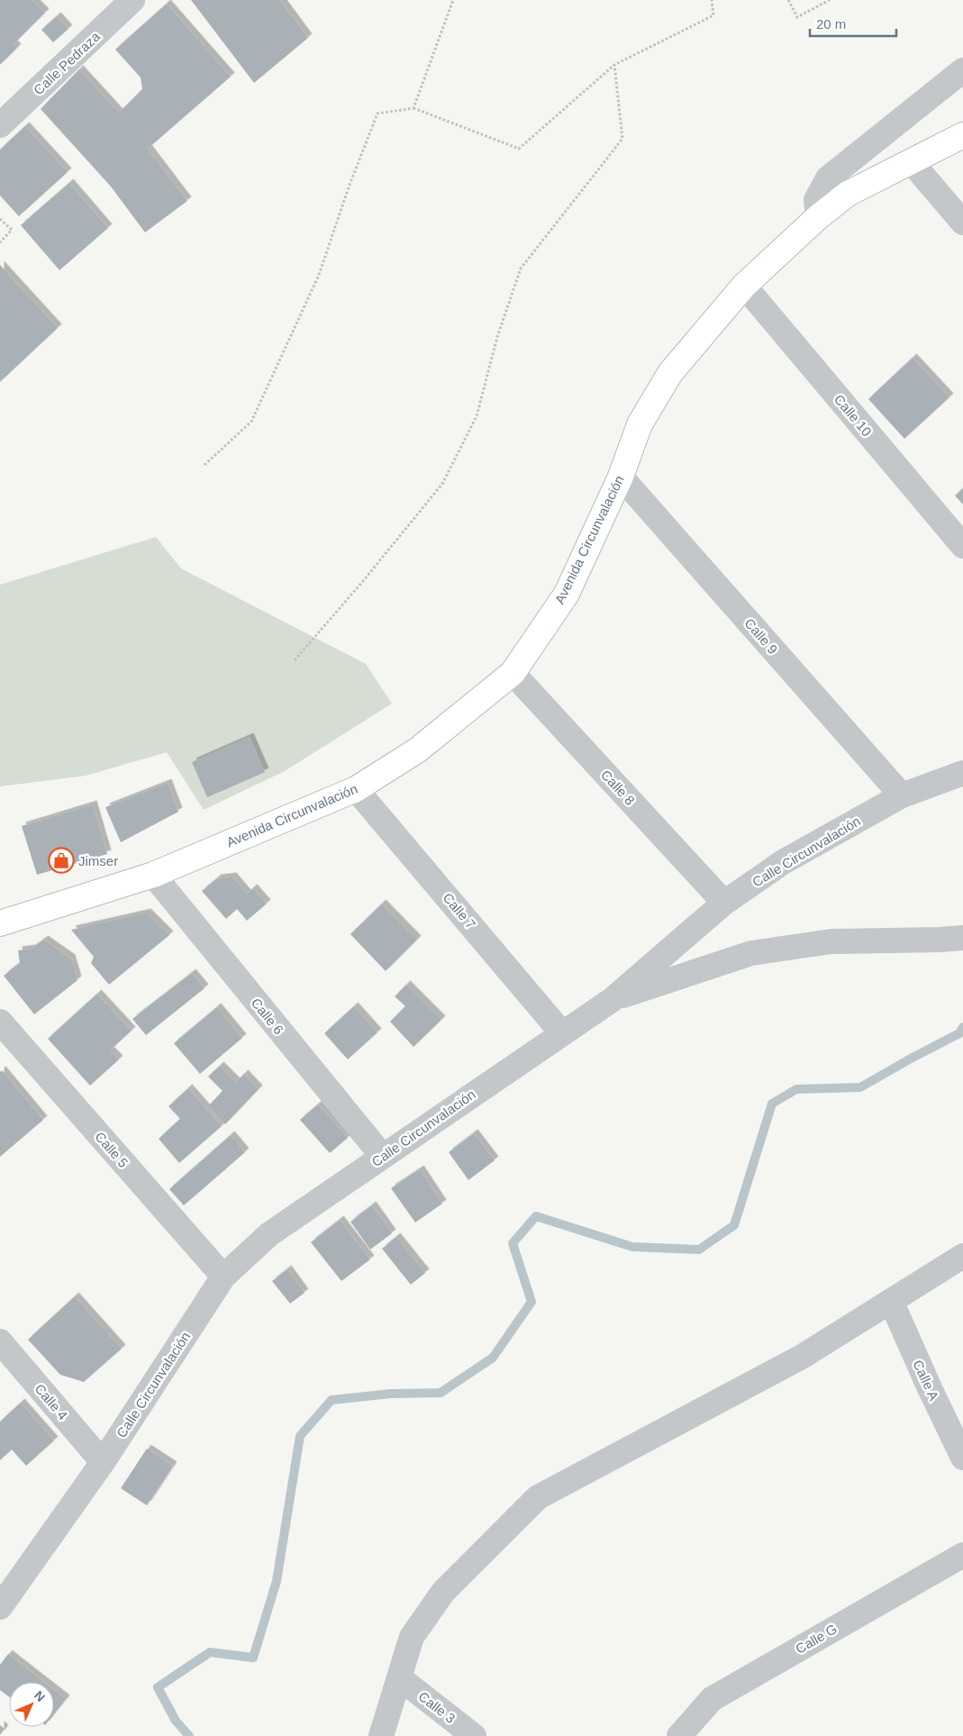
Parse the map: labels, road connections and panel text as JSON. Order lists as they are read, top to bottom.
{
  "streets": {
    "street": [
      "Calle Pedraza",
      "Calle 10",
      "Avenida Circunvalación",
      "Calle 9",
      "Calle 8",
      "Calle Circunvalación",
      "Calle 7",
      "Calle 6",
      "Calle 5",
      "Calle A",
      "Calle 4",
      "Calle G",
      "Calle 3"
    ]
  },
  "crossings": [
    ["Calle 10", "Avenida Circunvalación"],
    ["Avenida Circunvalación", "Calle 9"],
    ["Avenida Circunvalación", "Calle 8"],
    ["Avenida Circunvalación", "Calle 7"],
    ["Avenida Circunvalación", "Calle 6"],
    ["Calle 9", "Calle Circunvalación"],
    ["Calle 8", "Calle Circunvalación"],
    ["Calle Circunvalación", "Calle 7"],
    ["Calle Circunvalación", "Calle 6"],
    ["Calle Circunvalación", "Calle 5"],
    ["Calle Circunvalación", "Calle 4"]
  ],
  "places": {
    "shop": ["Jimser"]
  },
  "scale_bar": "20 m",
  "north": "top right"
}
